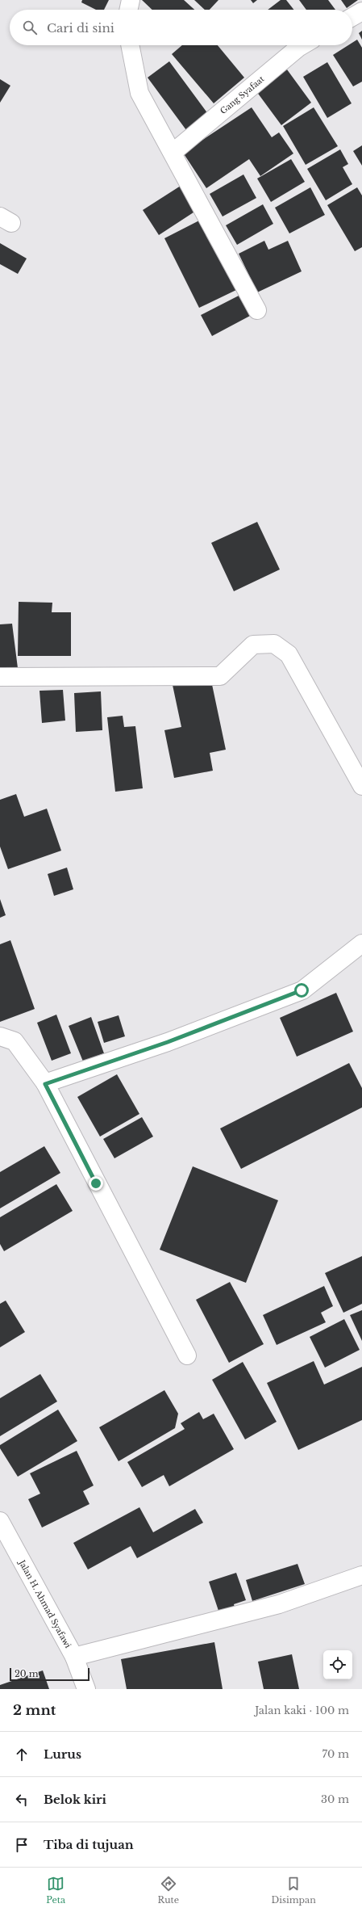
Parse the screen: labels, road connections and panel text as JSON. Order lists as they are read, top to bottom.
{
  "streets": {
    "street": ["Gang Syafaat", "Jalan H. Ahmad Syafawi"]
  },
  "scale_bar": "20 m",
  "page": {
    "search": "Cari di sini",
    "scale": "20 m",
    "heading": ["2 mnt", "Jalan kaki · 100 m"],
    "list": [
      ["Lurus", "70 m"],
      ["Belok kiri", "30 m"],
      "Tiba di tujuan"
    ],
    "nav": ["Peta", "Rute", "Disimpan"]
  }
}
